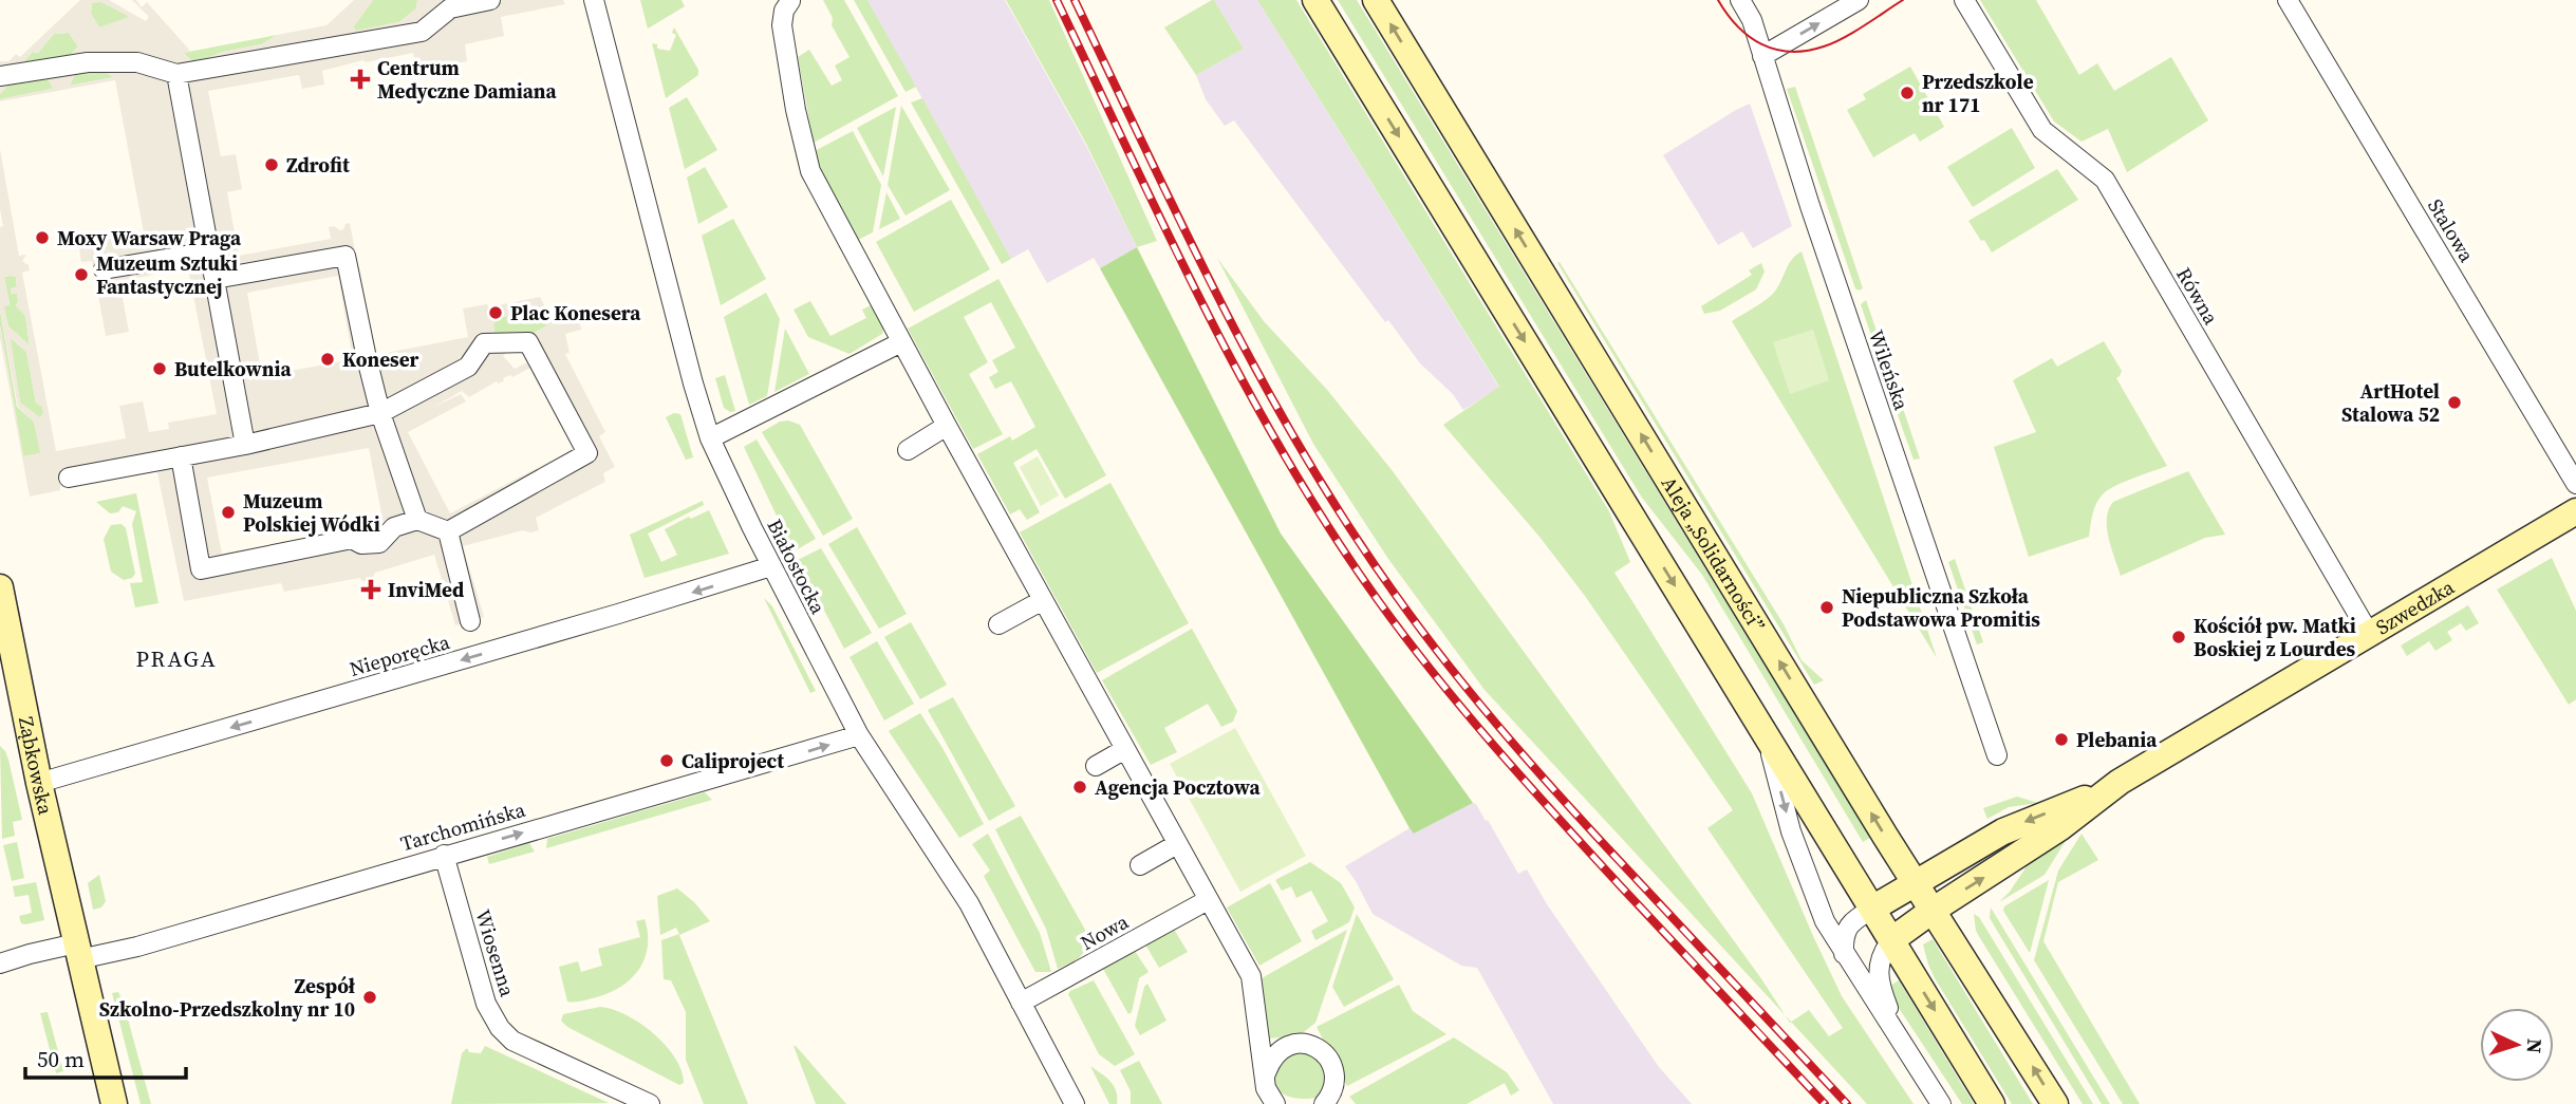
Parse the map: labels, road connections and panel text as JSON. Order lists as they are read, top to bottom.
{
  "streets": {
    "main road": ["Aleja „Solidarności”", "Szwedzka", "Ząbkowska"],
    "street": [
      "Stalowa",
      "Równa",
      "Wileńska",
      "Białostocka",
      "Nieporęcka",
      "Tarchomińska",
      "Nowa",
      "Wiosenna"
    ]
  },
  "crossings": [
    ["Równa", "Szwedzka"],
    ["Aleja „Solidarności”", "Szwedzka"],
    ["Białostocka", "Nieporęcka"],
    ["Białostocka", "Tarchomińska"],
    ["Białostocka", "Nowa"],
    ["Nieporęcka", "Ząbkowska"],
    ["Ząbkowska", "Tarchomińska"],
    ["Tarchomińska", "Wiosenna"]
  ],
  "one_way": ["Nieporęcka", "Tarchomińska"],
  "districts": ["PRAGA"],
  "places": {
    "health": ["Centrum Medyczne Damiana", "InviMed"],
    "other": [
      "Przedszkole nr 171",
      "Zdrofit",
      "Moxy Warsaw Praga",
      "Muzeum Sztuki Fantastycznej",
      "Plac Konesera",
      "Koneser",
      "Butelkownia",
      "ArtHotel Stalowa 52",
      "Muzeum Polskiej Wódki",
      "Niepubliczna Szkoła Podstawowa Promitis",
      "Kościół pw. Matki Boskiej z Lourdes",
      "Plebania",
      "Caliproject",
      "Agencja Pocztowa",
      "Zespół Szkolno-Przedszkolny nr 10"
    ]
  },
  "scale_bar": "50 m",
  "north": "right"
}
